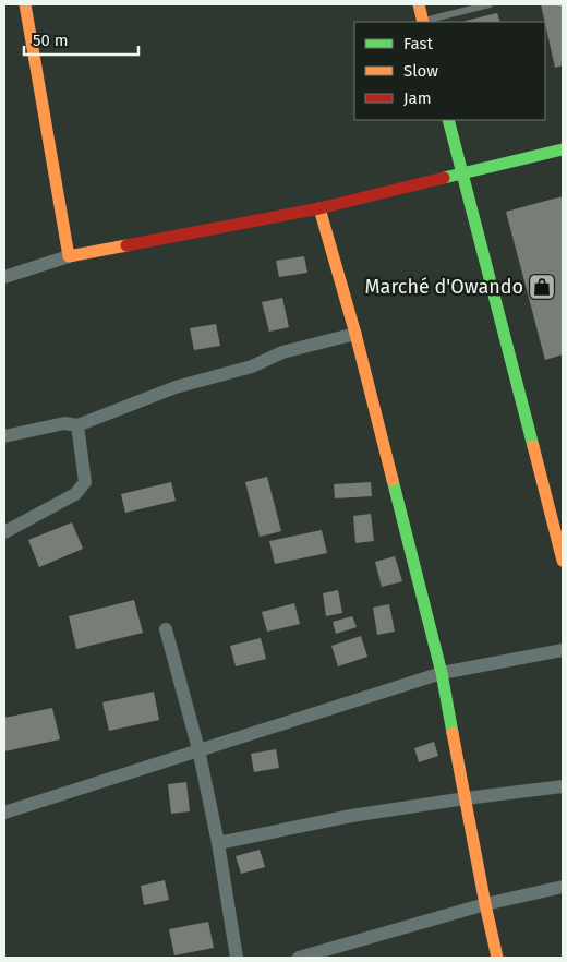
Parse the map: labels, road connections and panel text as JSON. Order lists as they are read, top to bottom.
{
  "places": {
    "shop": ["Marché d'Owando"]
  },
  "legend": ["Fast", "Slow", "Jam"],
  "scale_bar": "50 m"
}
